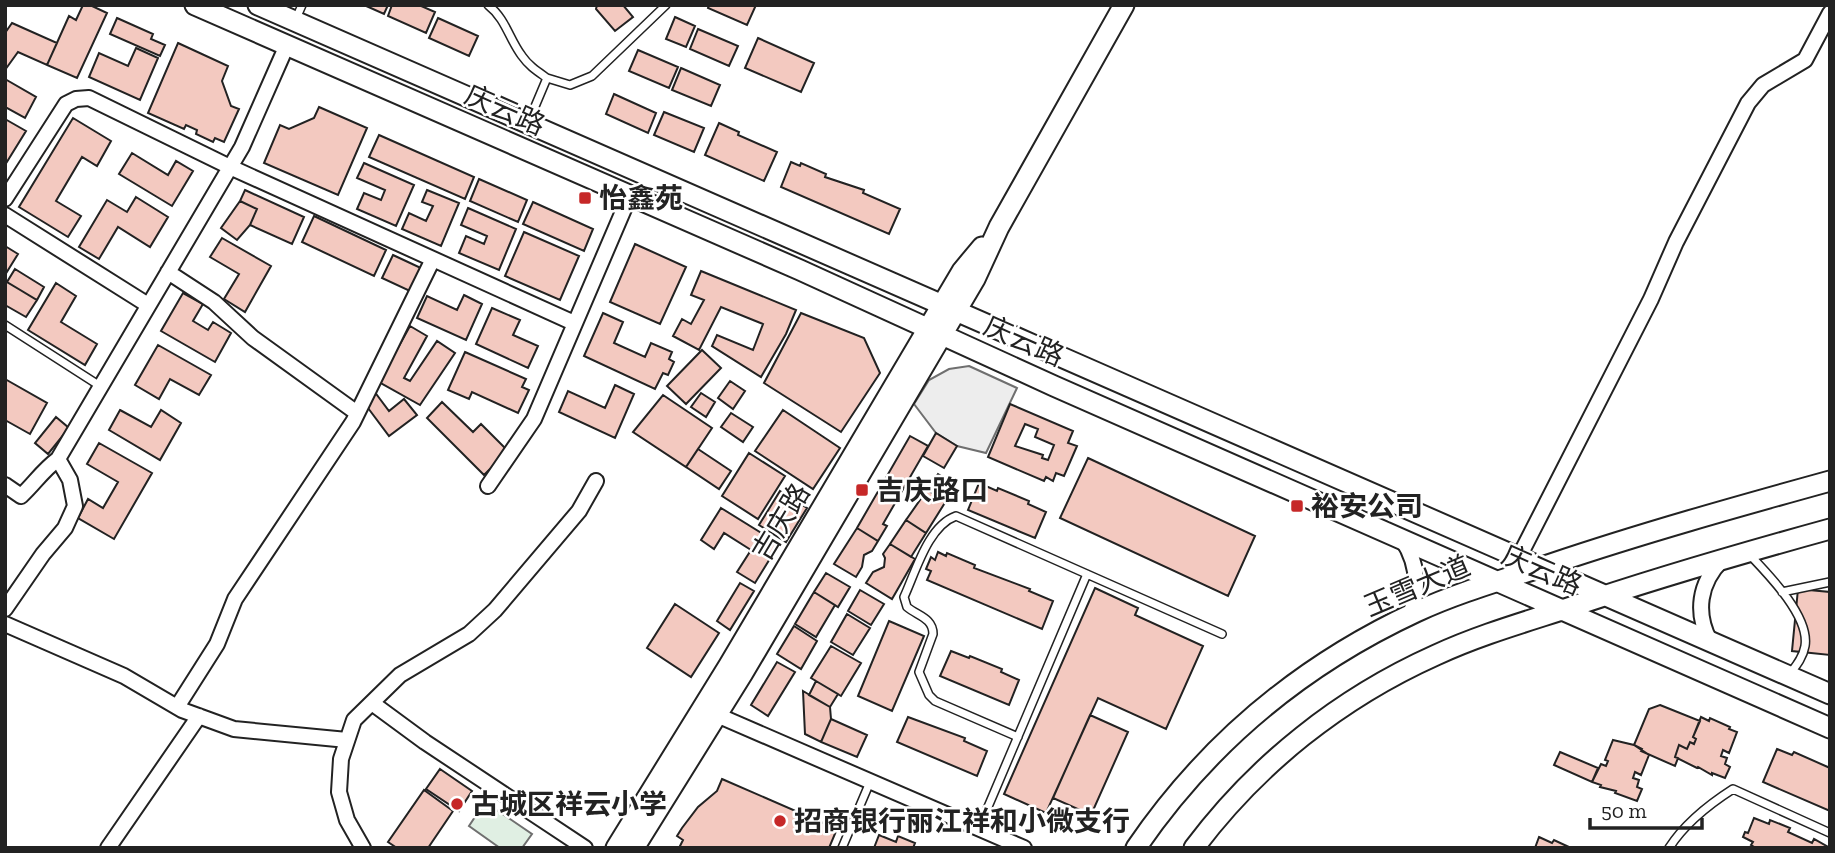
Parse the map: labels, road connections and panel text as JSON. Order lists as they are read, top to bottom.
{
  "streets": {
    "main road": ["庆云路", "吉庆路", "玉雪大道"]
  },
  "crossings": [
    ["庆云路", "吉庆路"],
    ["庆云路", "玉雪大道"]
  ],
  "places": {
    "transit": ["怡鑫苑", "吉庆路口", "裕安公司"],
    "other": ["古城区祥云小学", "招商银行丽江祥和小微支行"]
  },
  "scale_bar": "50 m"
}
